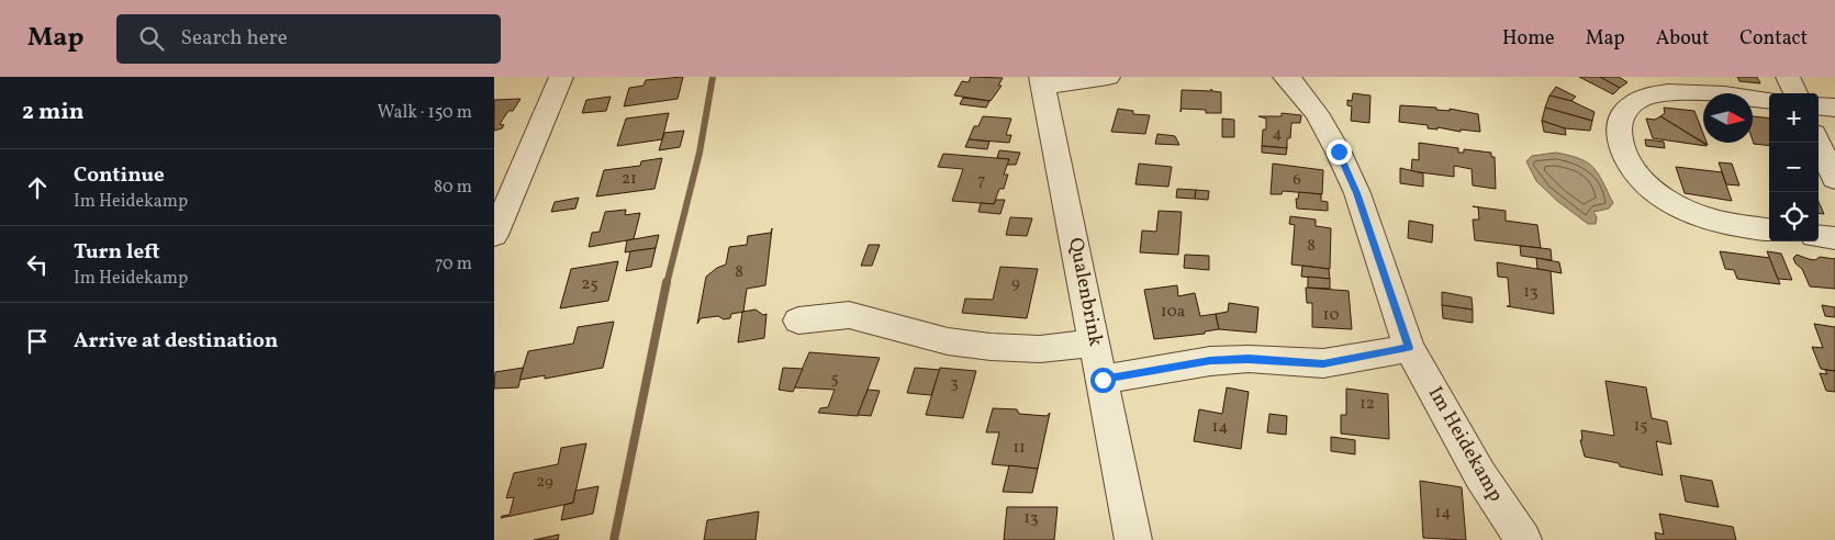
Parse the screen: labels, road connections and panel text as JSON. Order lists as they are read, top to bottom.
{
  "streets": {
    "street": ["Qualenbrink", "Im Heidekamp"]
  },
  "house_numbers": [
    "4",
    "21",
    "7",
    "6",
    "8",
    "8",
    "9",
    "25",
    "13",
    "10a",
    "10",
    "5",
    "3",
    "12",
    "15",
    "14",
    "11",
    "29",
    "14",
    "13"
  ],
  "north": "right",
  "page": {
    "header": "Map",
    "search": "Search here",
    "nav": [
      "Home",
      "Map",
      "About",
      "Contact"
    ],
    "heading": ["2 min", "Walk · 150 m"],
    "map_buttons": ["+", "−"],
    "list": [
      ["Continue", "Im Heidekamp", "80 m"],
      ["Turn left", "Im Heidekamp", "70 m"],
      "Arrive at destination"
    ]
  }
}
